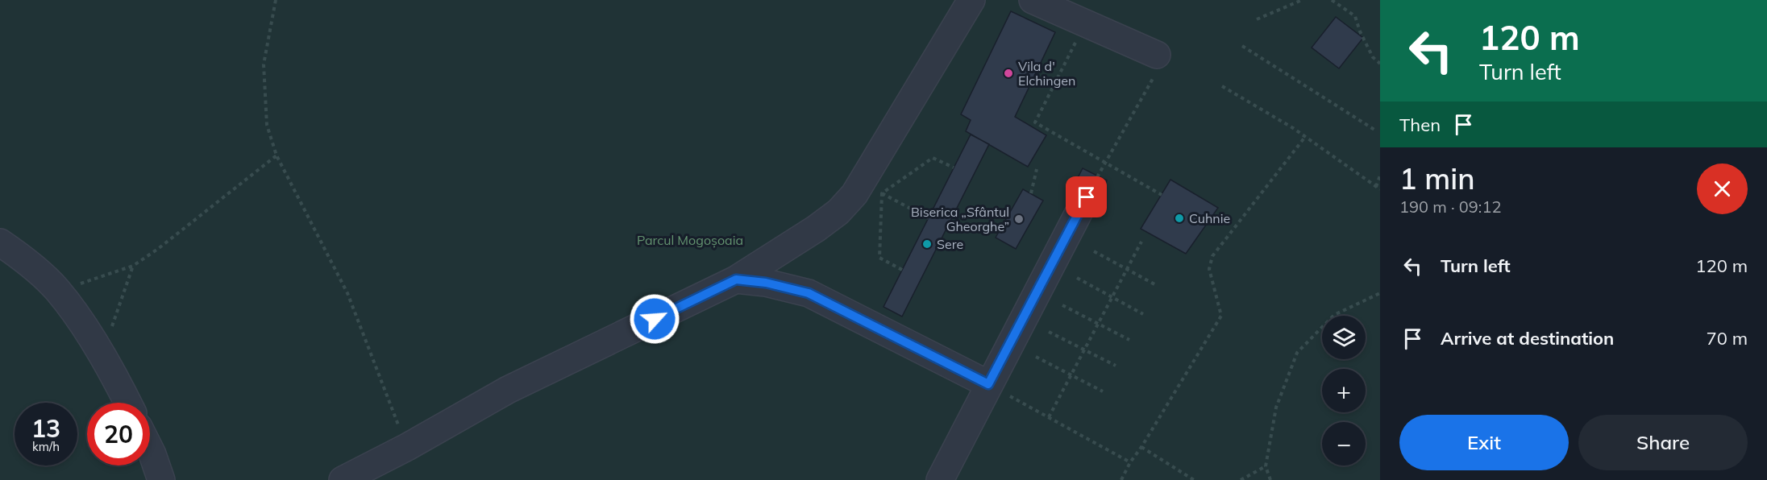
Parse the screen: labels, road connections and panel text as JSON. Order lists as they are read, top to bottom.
{
  "parks": ["Parcul Mogoșoaia"],
  "places": [
    "Vila d' Elchingen",
    "Cuhnie",
    "Biserica „Sfântul Gheorghe”",
    "Sere"
  ],
  "page": {
    "turn": ["120 m", "Turn left"],
    "then": "Then",
    "heading": ["1 min", "190 m · 09:12"],
    "list": [
      {
        "name": "Turn left",
        "value": "120 m"
      },
      {
        "name": "Arrive at destination",
        "value": "70 m"
      }
    ],
    "map_buttons": ["+", "−"],
    "speed": "13 km/h",
    "limit": "20",
    "buttons": ["Exit", "Share"]
  }
}
